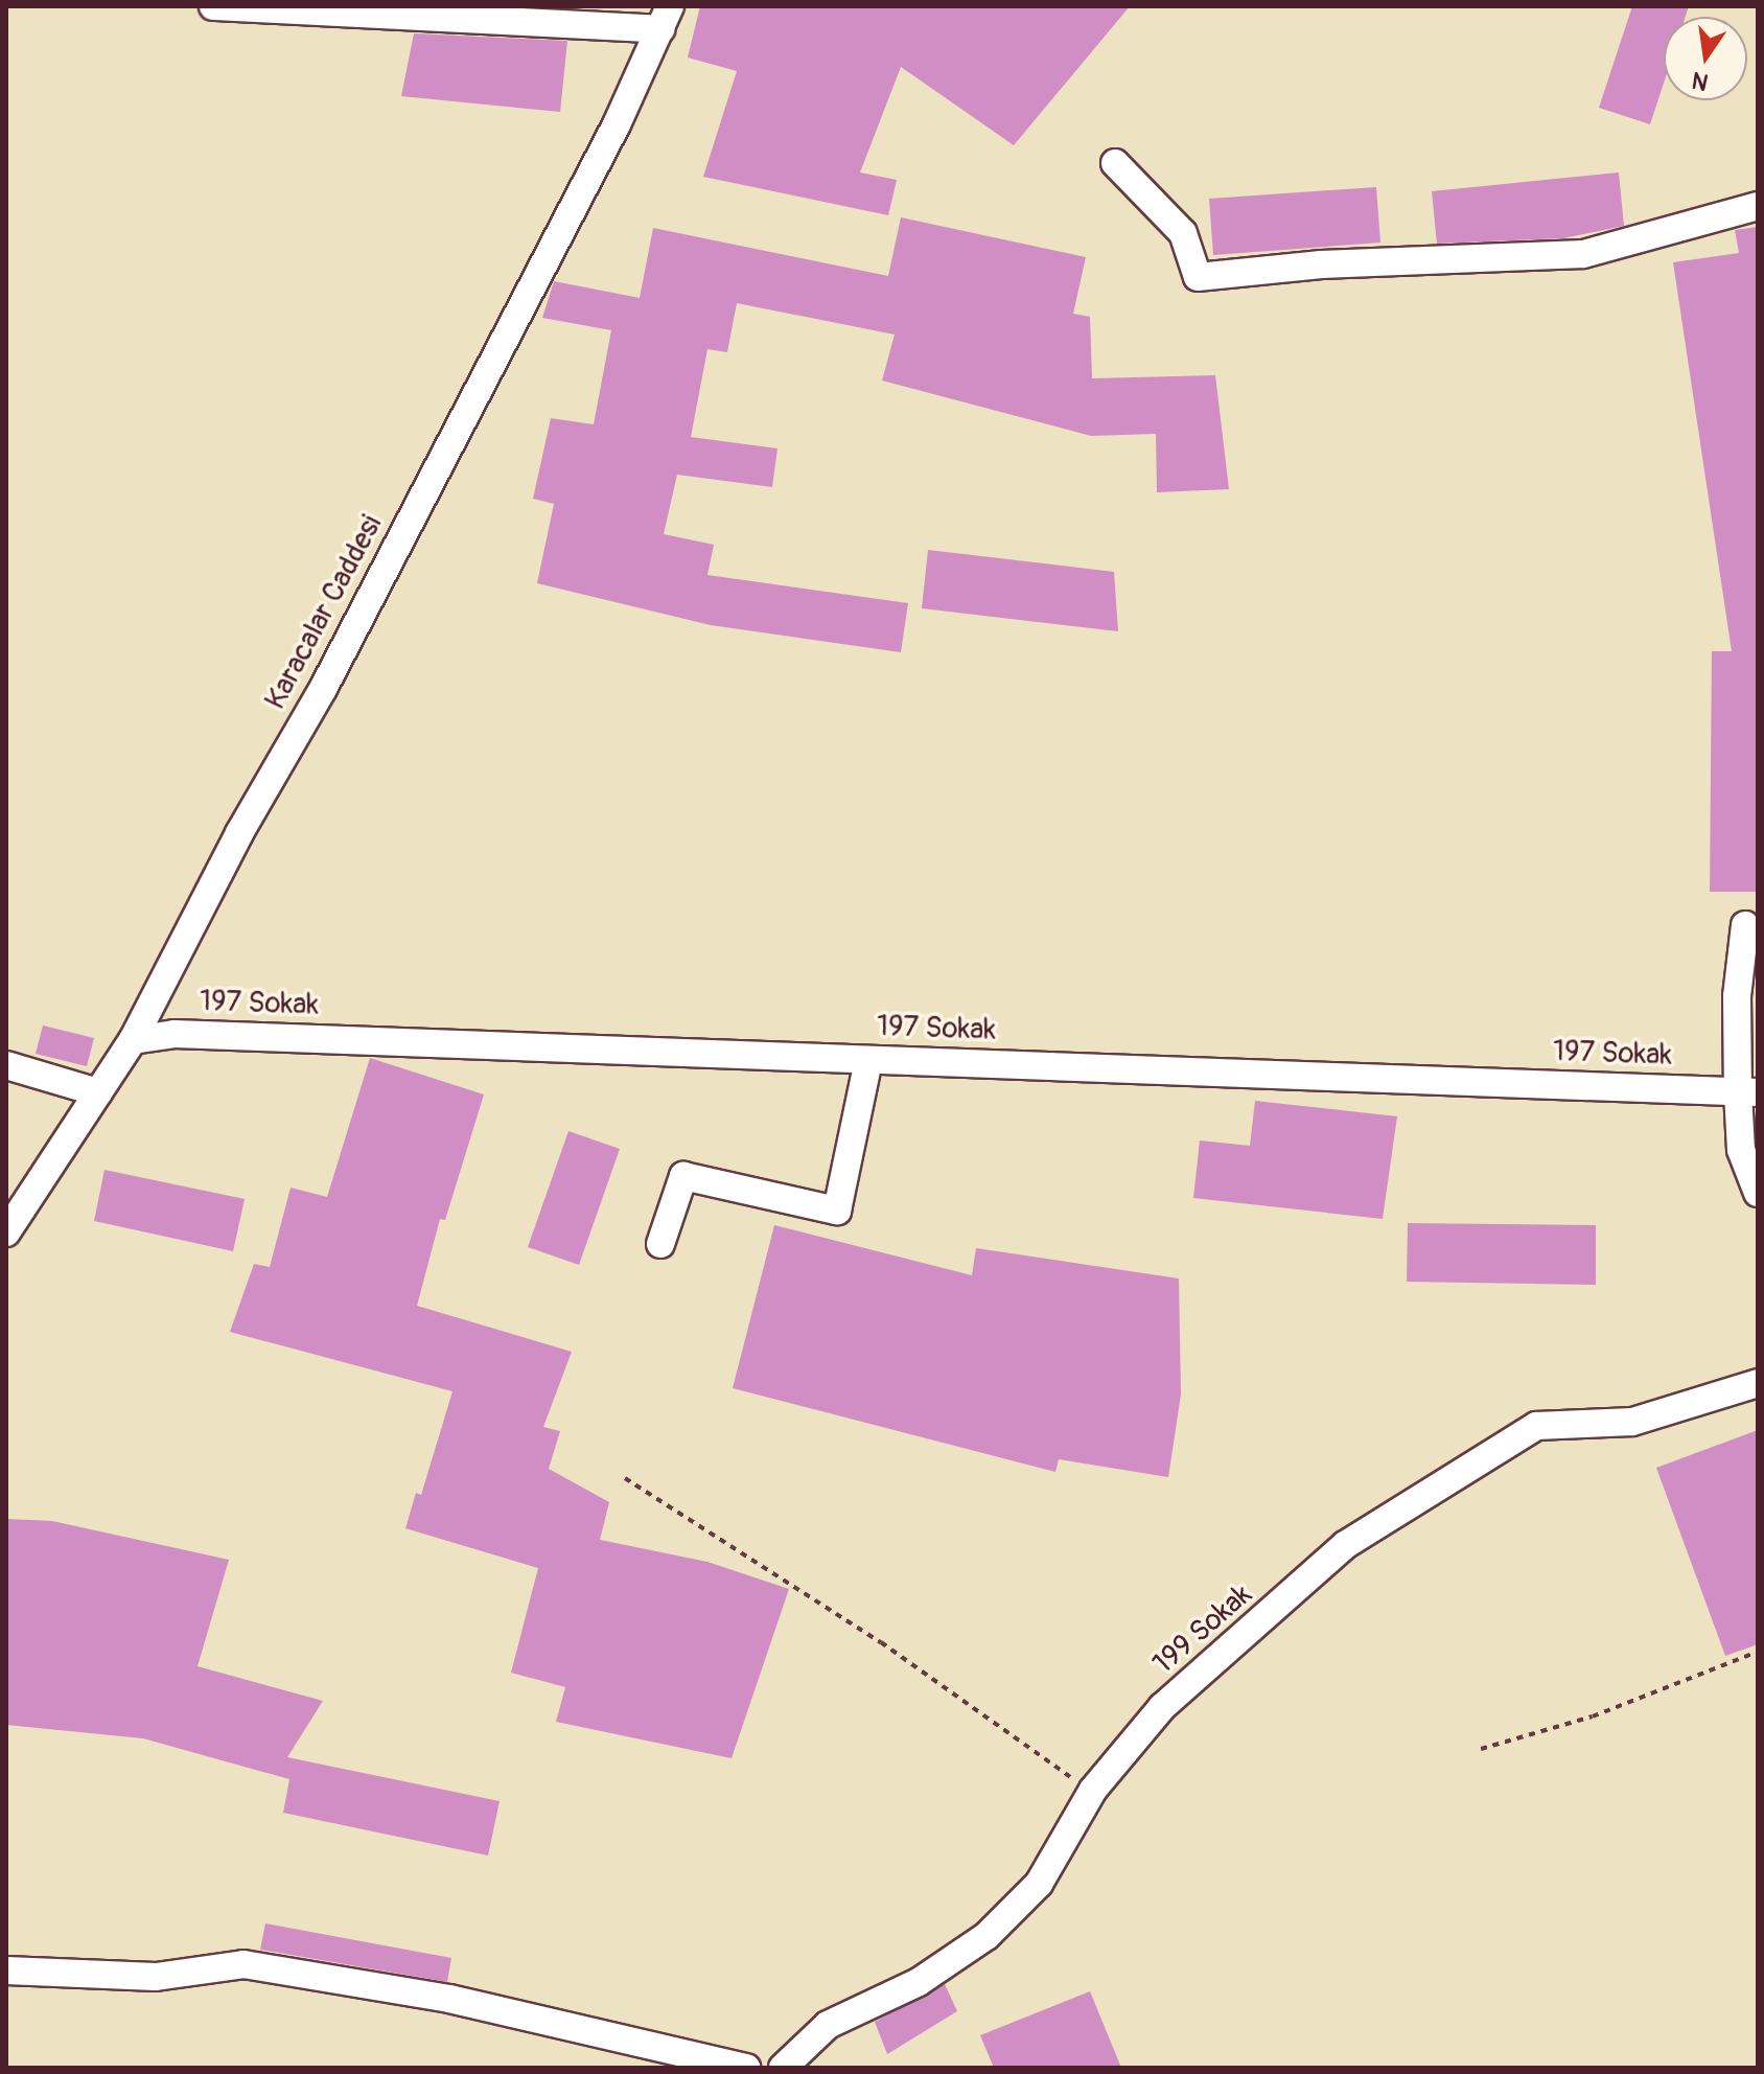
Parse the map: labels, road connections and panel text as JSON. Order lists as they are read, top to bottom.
{
  "streets": {
    "street": ["Karacalar Caddesi", "197 Sokak", "199 Sokak"]
  },
  "crossings": [
    ["Karacalar Caddesi", "197 Sokak"]
  ],
  "north": "bottom"
}
